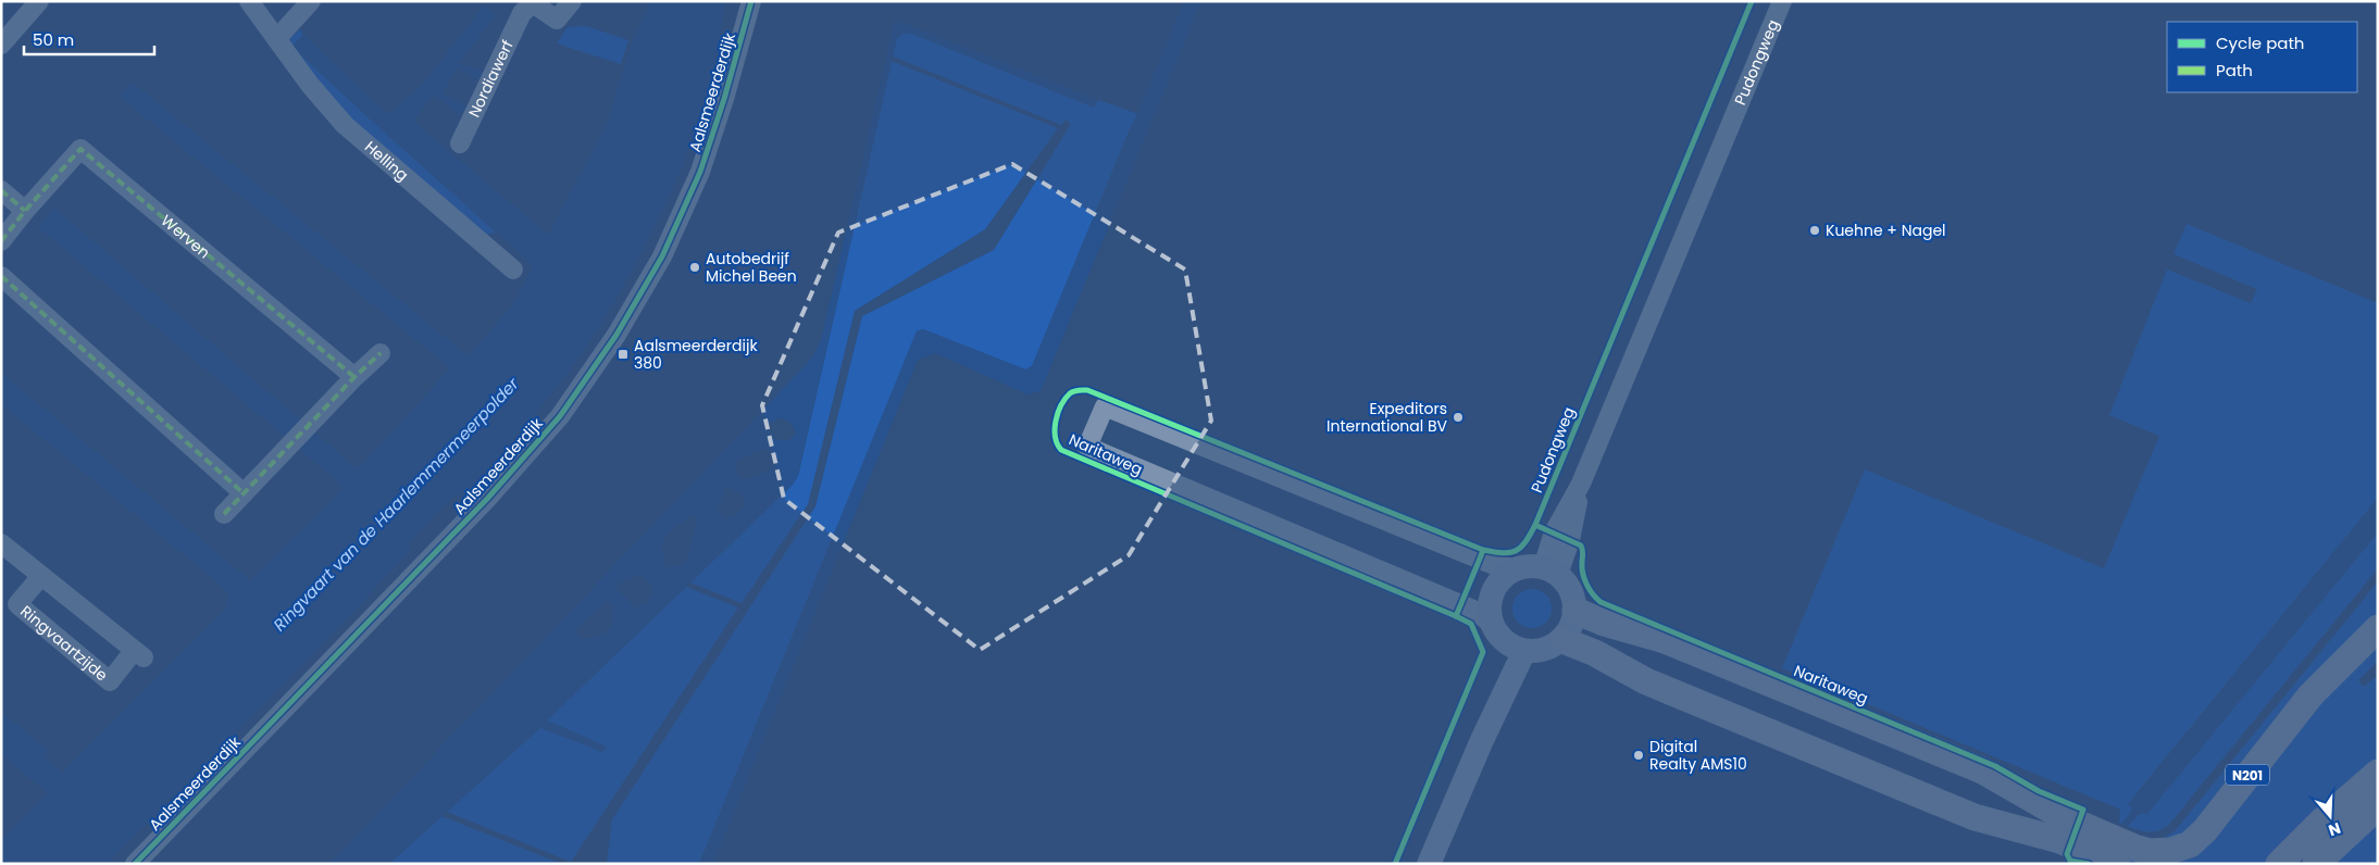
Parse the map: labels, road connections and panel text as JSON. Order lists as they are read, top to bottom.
{
  "streets": {
    "highway": ["N201"],
    "street": [
      "Pudongweg",
      "Nordiawerf",
      "Aalsmeerderdijk",
      "Helling",
      "Werven",
      "Naritaweg",
      "Ringvaartzijde"
    ]
  },
  "crossings": [
    ["Pudongweg", "Naritaweg"],
    ["Pudongweg", "N201"],
    ["Naritaweg", "N201"]
  ],
  "water": ["Ringvaart van de Haarlemmermeerpolder"],
  "places": {
    "other": [
      "Kuehne + Nagel",
      "Autobedrijf Michel Been",
      "Expeditors International BV",
      "Digital Realty AMS10"
    ],
    "transit": ["Aalsmeerderdijk 380"]
  },
  "legend": ["Cycle path", "Path"],
  "scale_bar": "50 m",
  "north": "bottom"
}
